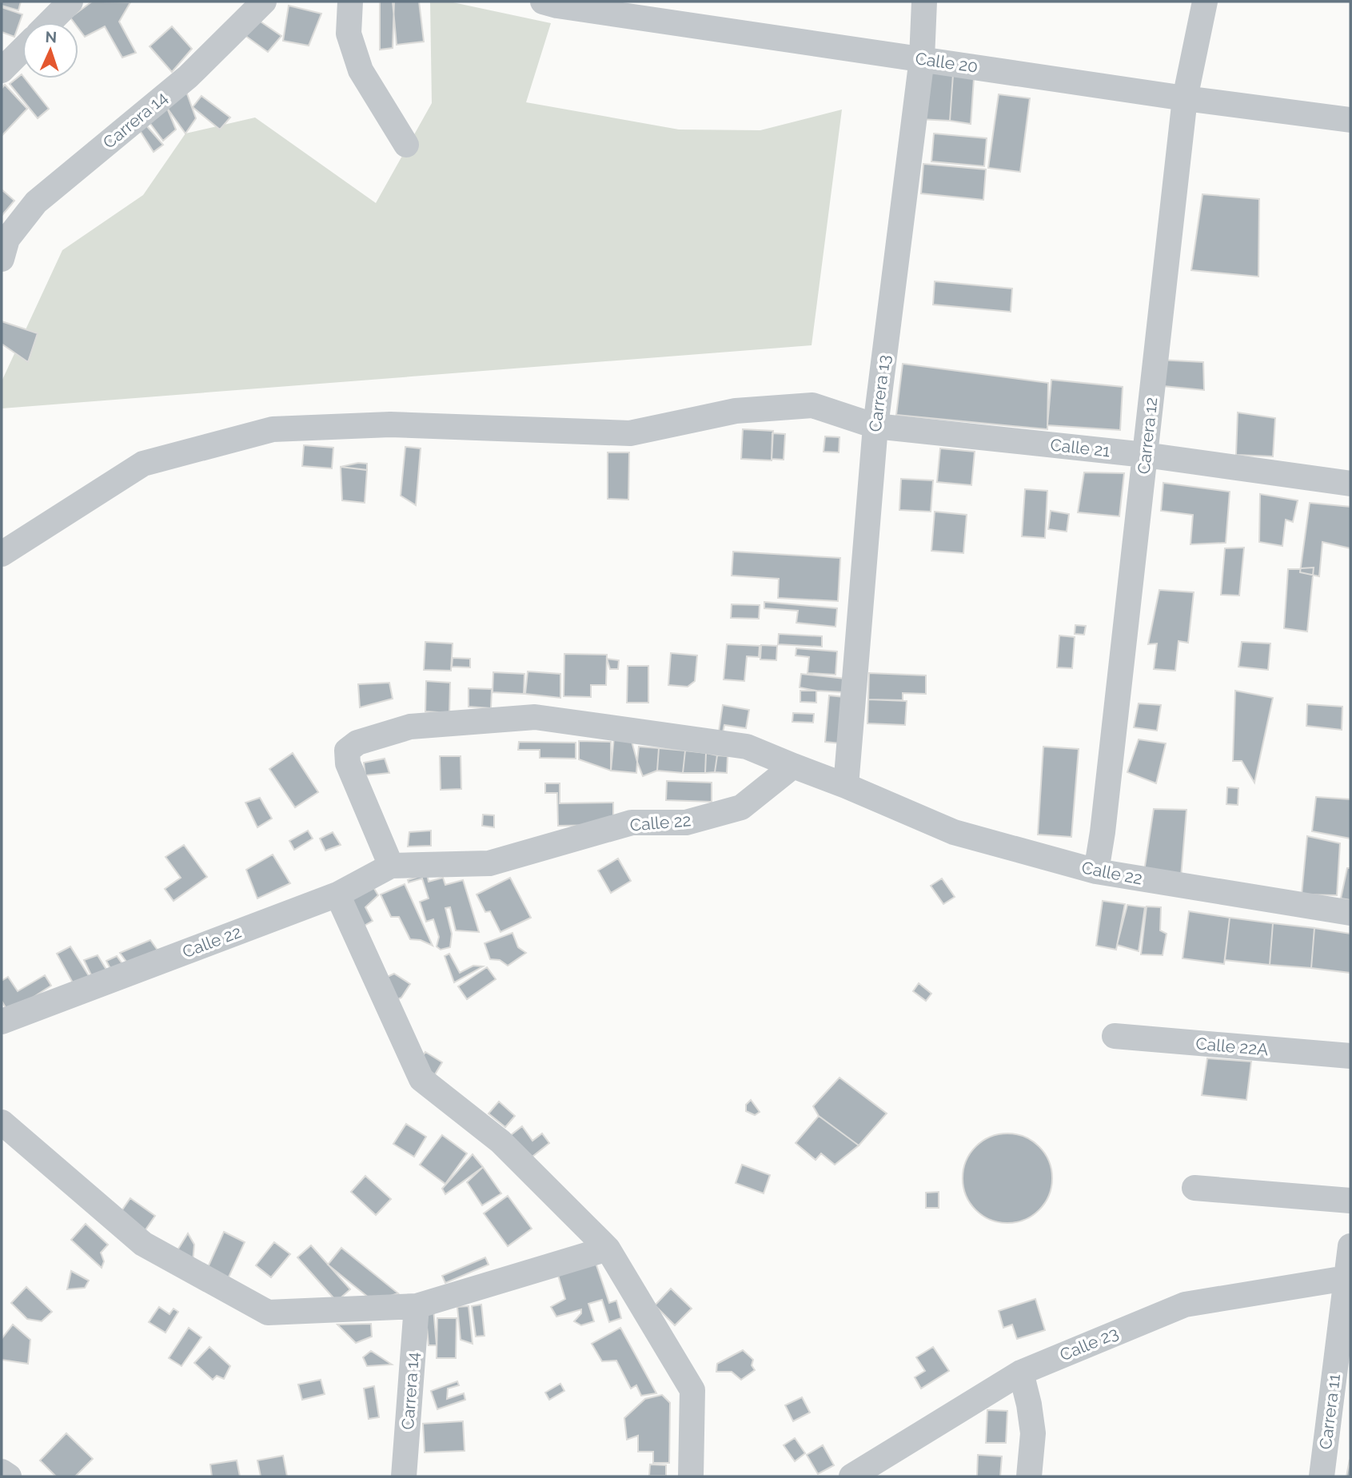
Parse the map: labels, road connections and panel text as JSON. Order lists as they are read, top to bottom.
{
  "streets": {
    "street": [
      "Calle 20",
      "Carrera 14",
      "Carrera 13",
      "Carrera 12",
      "Calle 21",
      "Calle 22",
      "Calle 22A",
      "Calle 23",
      "Carrera 11"
    ]
  },
  "crossings": [
    ["Calle 20", "Carrera 13"],
    ["Calle 20", "Carrera 12"],
    ["Carrera 13", "Calle 21"],
    ["Carrera 13", "Calle 22"],
    ["Carrera 12", "Calle 21"],
    ["Carrera 12", "Calle 22"],
    ["Calle 23", "Carrera 11"]
  ],
  "north": "top"
}
